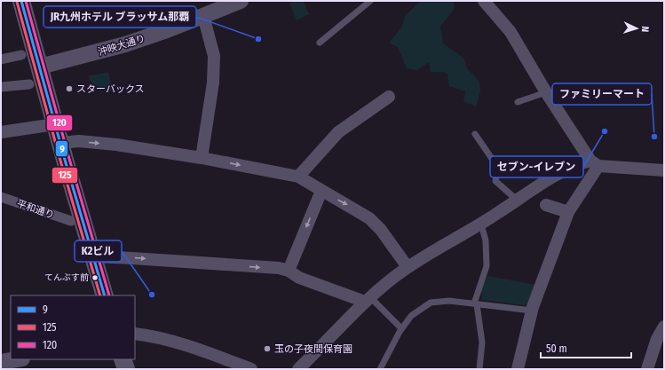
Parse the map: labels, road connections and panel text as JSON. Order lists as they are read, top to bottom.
{
  "streets": {
    "street": ["沖映大通り", "平和通り"]
  },
  "places": [
    "JR九州ホテル ブラッサム那覇",
    "スターバックス",
    "セブン-イレブン",
    "ファミリーマート",
    "てんぶす前",
    "K2ビル",
    "玉の子夜間保育園"
  ],
  "lines": ["transit line 9", "transit line 120", "transit line 125"],
  "legend": ["9", "125", "120"],
  "scale_bar": "50 m",
  "north": "right"
}
